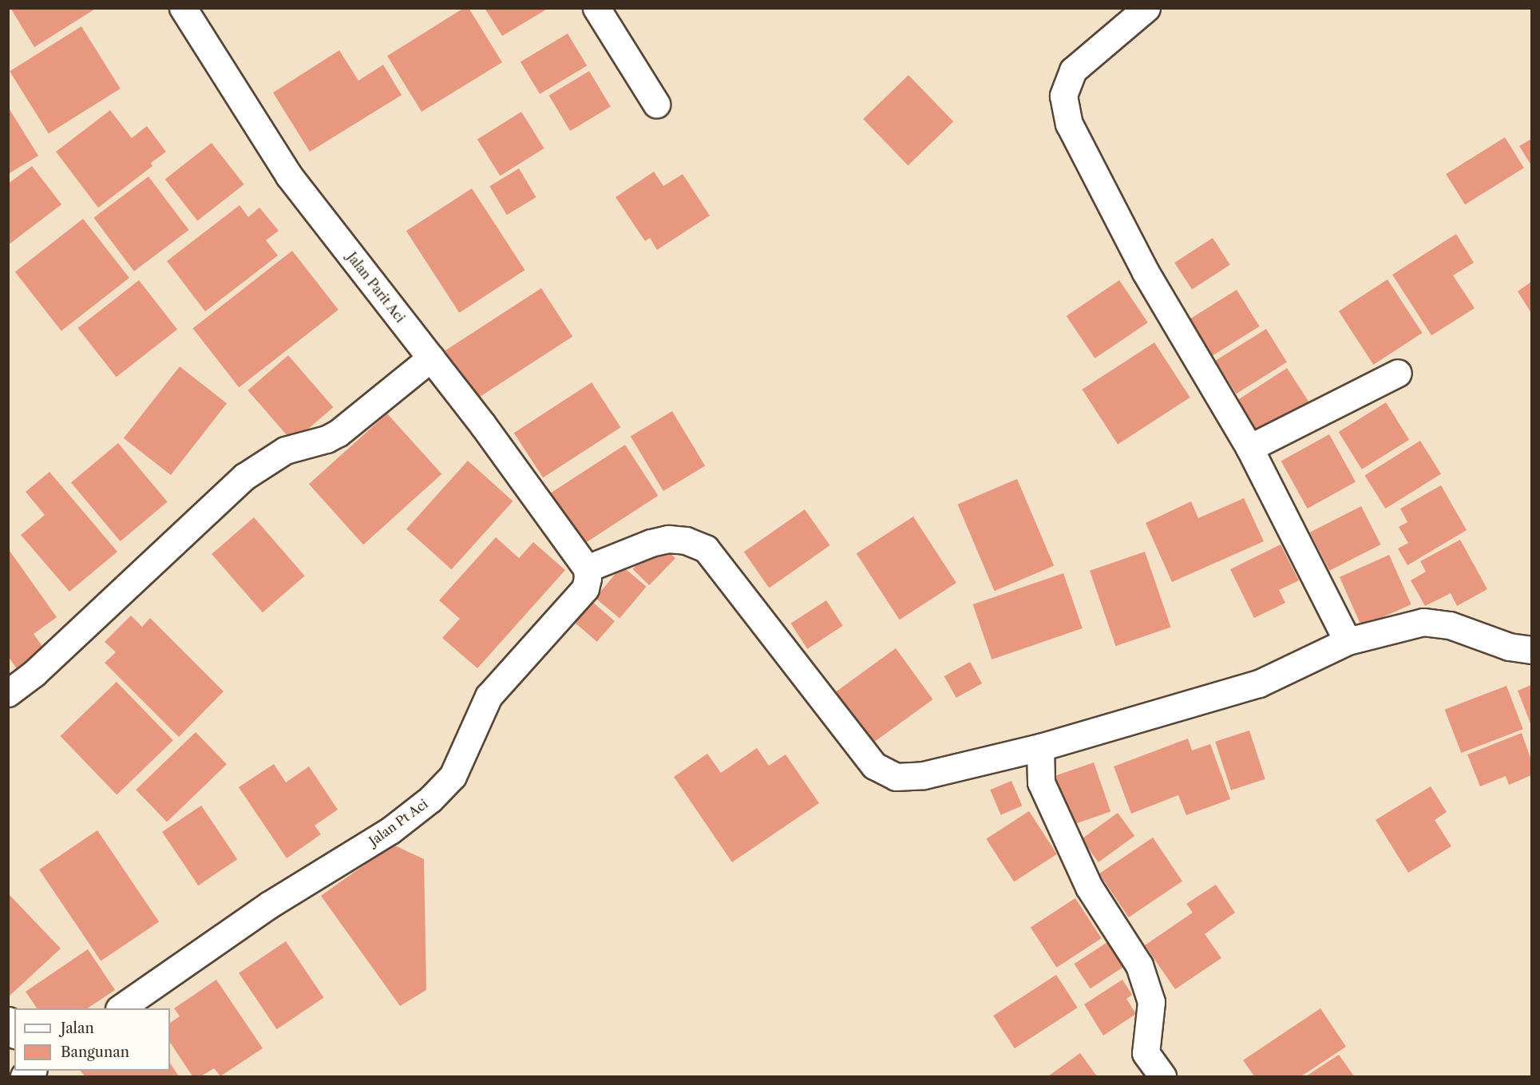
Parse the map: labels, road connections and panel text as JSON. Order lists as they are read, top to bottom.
{
  "streets": {
    "street": ["Jalan Parit Aci", "Jalan Pt Aci"]
  },
  "crossings": [
    ["Jalan Parit Aci", "Jalan Pt Aci"]
  ],
  "legend": ["Jalan", "Bangunan"]
}
